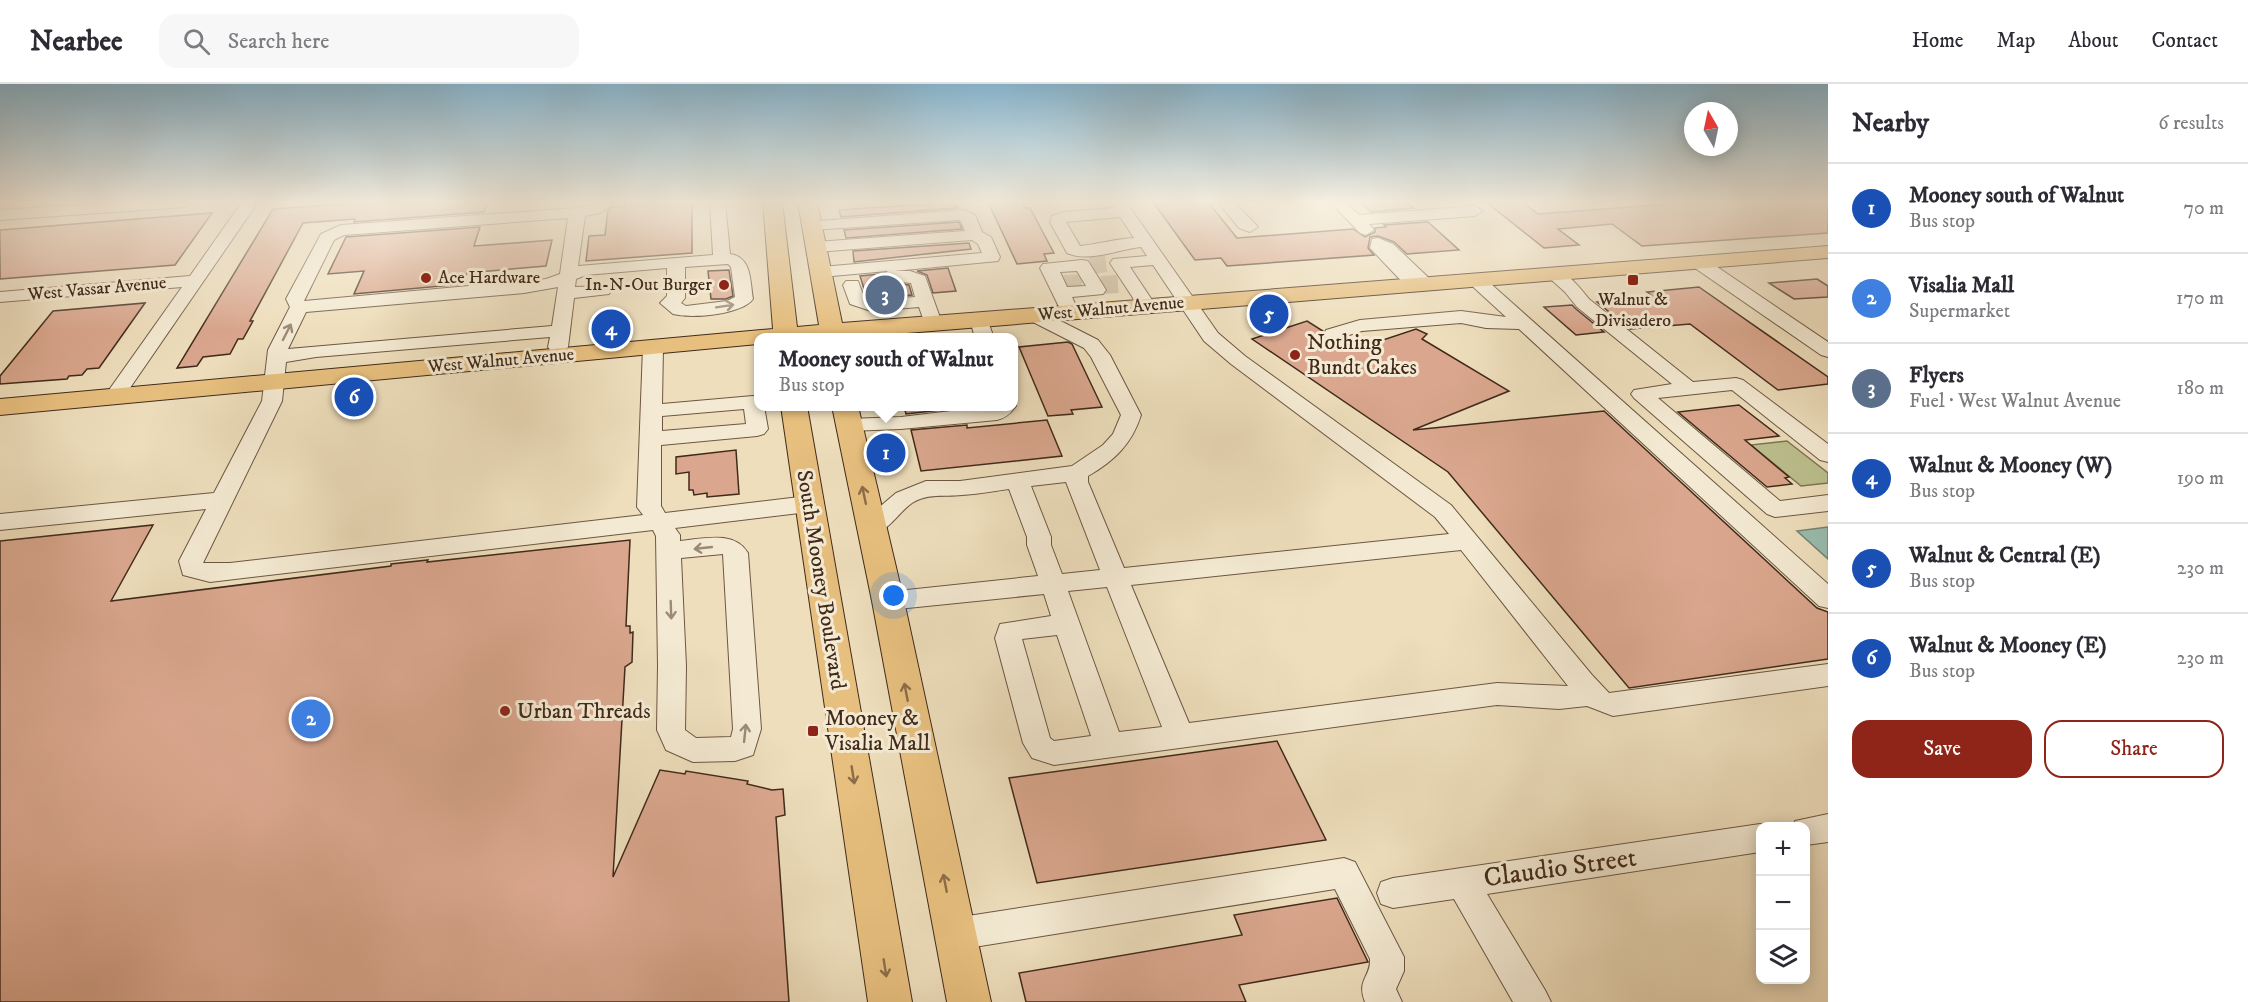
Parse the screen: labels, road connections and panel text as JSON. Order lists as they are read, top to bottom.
{
  "streets": {
    "main road": ["West Walnut Avenue", "South Mooney Boulevard"],
    "street": ["West Vassar Avenue", "Claudio Street"]
  },
  "places": {
    "other": [
      "Ace Hardware",
      "In-N-Out Burger",
      "Nothing Bundt Cakes",
      "Urban Threads"
    ],
    "transit": ["Walnut & Divisadero", "Mooney & Visalia Mall"]
  },
  "north": "top",
  "page": {
    "header": "Nearbee",
    "search": "Search here",
    "nav": [
      "Home",
      "Map",
      "About",
      "Contact"
    ],
    "heading": ["Nearby", "6 results"],
    "list": [
      {
        "mark": "1",
        "name": "Mooney south of Walnut",
        "note": "Bus stop",
        "value": "70 m"
      },
      {
        "mark": "2",
        "name": "Visalia Mall",
        "note": "Supermarket",
        "value": "170 m"
      },
      {
        "mark": "3",
        "name": "Flyers",
        "note": "Fuel · West Walnut Avenue",
        "value": "180 m"
      },
      {
        "mark": "4",
        "name": "Walnut & Mooney (W)",
        "note": "Bus stop",
        "value": "190 m"
      },
      {
        "mark": "5",
        "name": "Walnut & Central (E)",
        "note": "Bus stop",
        "value": "230 m"
      },
      {
        "mark": "6",
        "name": "Walnut & Mooney (E)",
        "note": "Bus stop",
        "value": "230 m"
      }
    ],
    "pins": [
      "3",
      "5",
      "4",
      "6",
      "1",
      "2"
    ],
    "popup": ["Mooney south of Walnut", "Bus stop"],
    "buttons": ["Save", "Share"],
    "map_buttons": ["+", "−"]
  }
}
